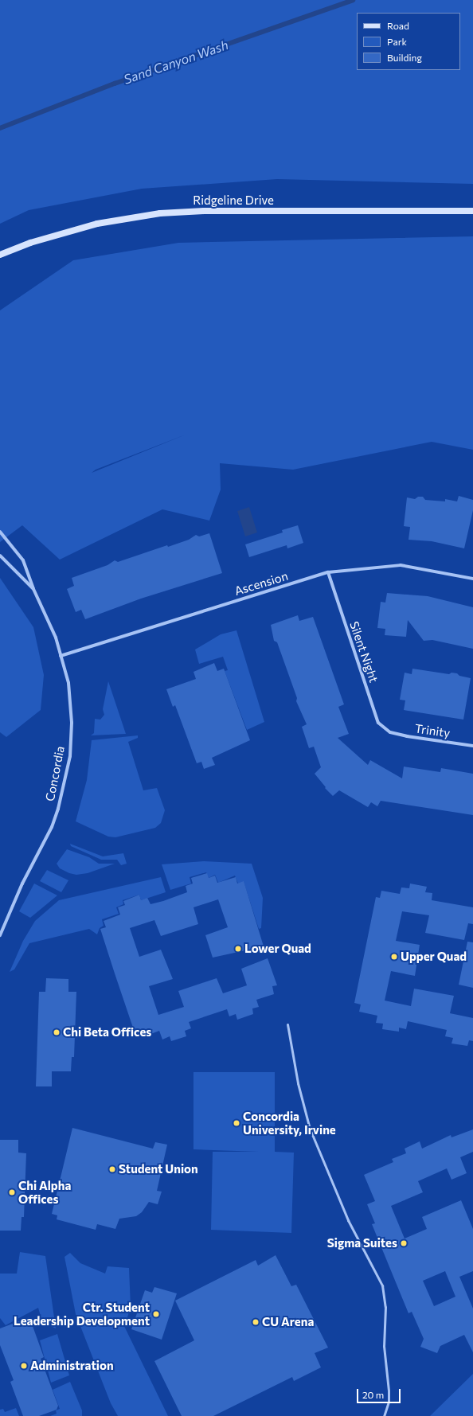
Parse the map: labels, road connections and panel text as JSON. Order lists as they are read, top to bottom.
{
  "streets": {
    "street": [
      "Ridgeline Drive",
      "Ascension",
      "Silent Night",
      "Trinity",
      "Concordia"
    ]
  },
  "crossings": [
    ["Ascension", "Silent Night"],
    ["Ascension", "Concordia"],
    ["Silent Night", "Trinity"]
  ],
  "water": ["Sand Canyon Wash"],
  "places": [
    "Lower Quad",
    "Upper Quad",
    "Chi Beta Offices",
    "Concordia University, Irvine",
    "Student Union",
    "Chi Alpha Offices",
    "Sigma Suites",
    "Ctr. Student Leadership Development",
    "CU Arena",
    "Administration"
  ],
  "legend": ["Road", "Park", "Building"],
  "scale_bar": "20 m"
}
